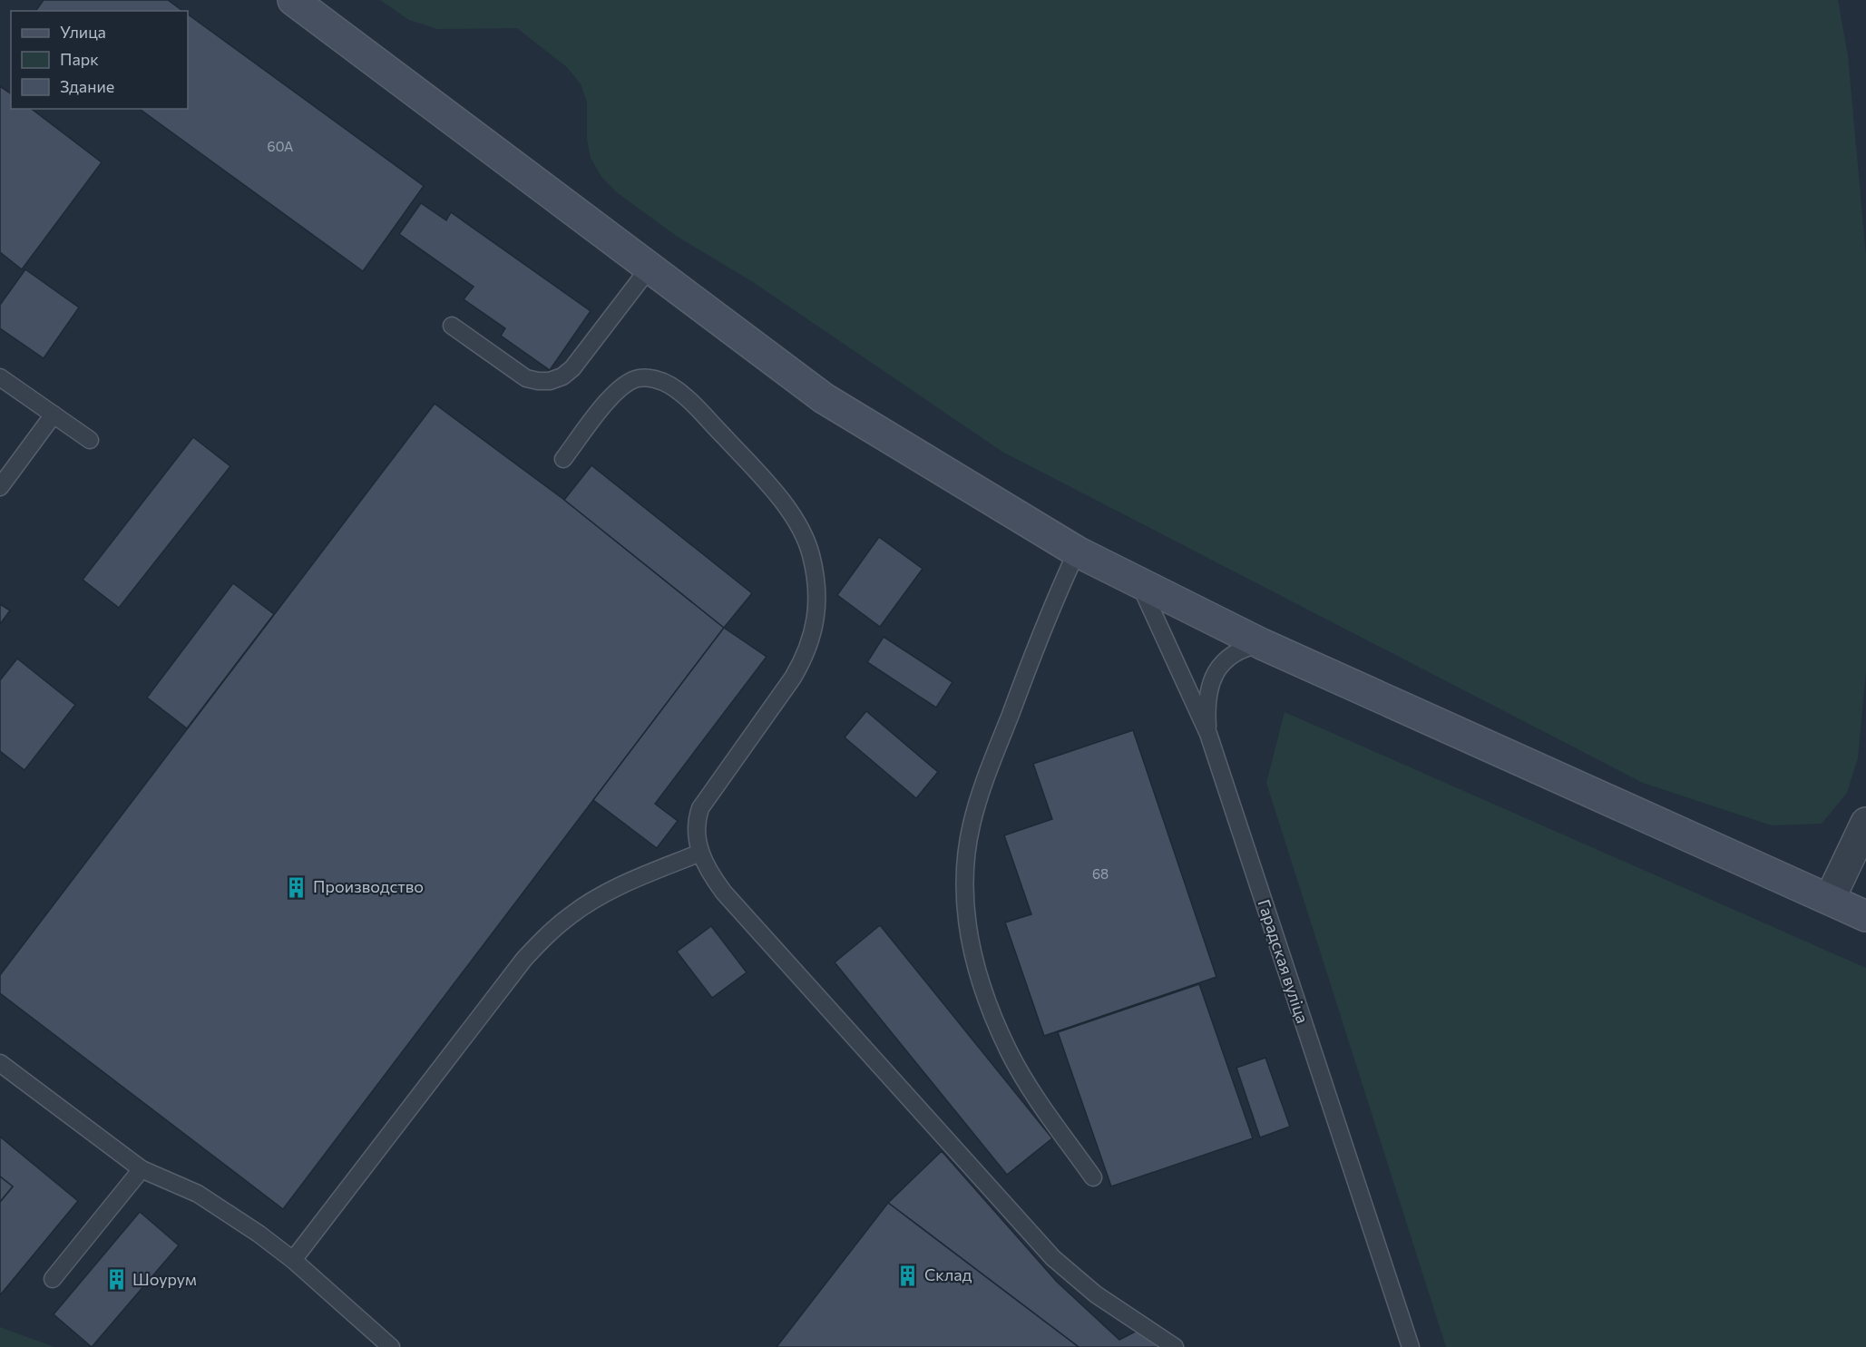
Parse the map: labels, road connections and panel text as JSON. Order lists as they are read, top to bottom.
{
  "streets": {
    "lane": ["Гарадская вуліца"]
  },
  "places": {
    "building": ["Производство", "Склад", "Шоурум"]
  },
  "house_numbers": ["60А", "68"],
  "legend": ["Улица", "Парк", "Здание"]
}
